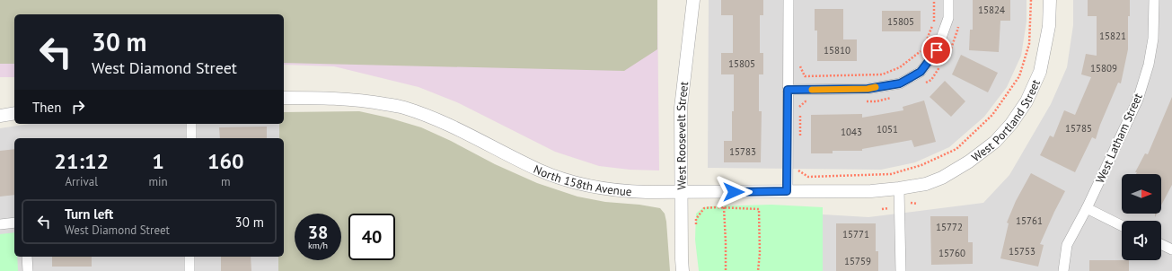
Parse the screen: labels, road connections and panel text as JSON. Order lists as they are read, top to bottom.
{
  "streets": {
    "street": [
      "West Portland Street",
      "West Roosevelt Street",
      "West Latham Street",
      "North 158th Avenue"
    ]
  },
  "crossings": [
    ["West Portland Street", "North 158th Avenue"],
    ["West Roosevelt Street", "North 158th Avenue"]
  ],
  "house_numbers": [
    "15824",
    "15805",
    "15821",
    "15810",
    "15805",
    "15809",
    "15785",
    "1051",
    "1043",
    "15783",
    "15761",
    "15772",
    "15771",
    "15753",
    "15760",
    "15759"
  ],
  "north": "right",
  "page": {
    "turn": ["30 m", "West Diamond Street"],
    "then": "Then",
    "eta": [
      "21:12",
      "Arrival",
      "1",
      "min",
      "160",
      "m"
    ],
    "list": [
      {
        "name": "Turn left",
        "note": "West Diamond Street",
        "value": "30 m"
      }
    ],
    "speed": "38 km/h",
    "limit": "40"
  }
}
